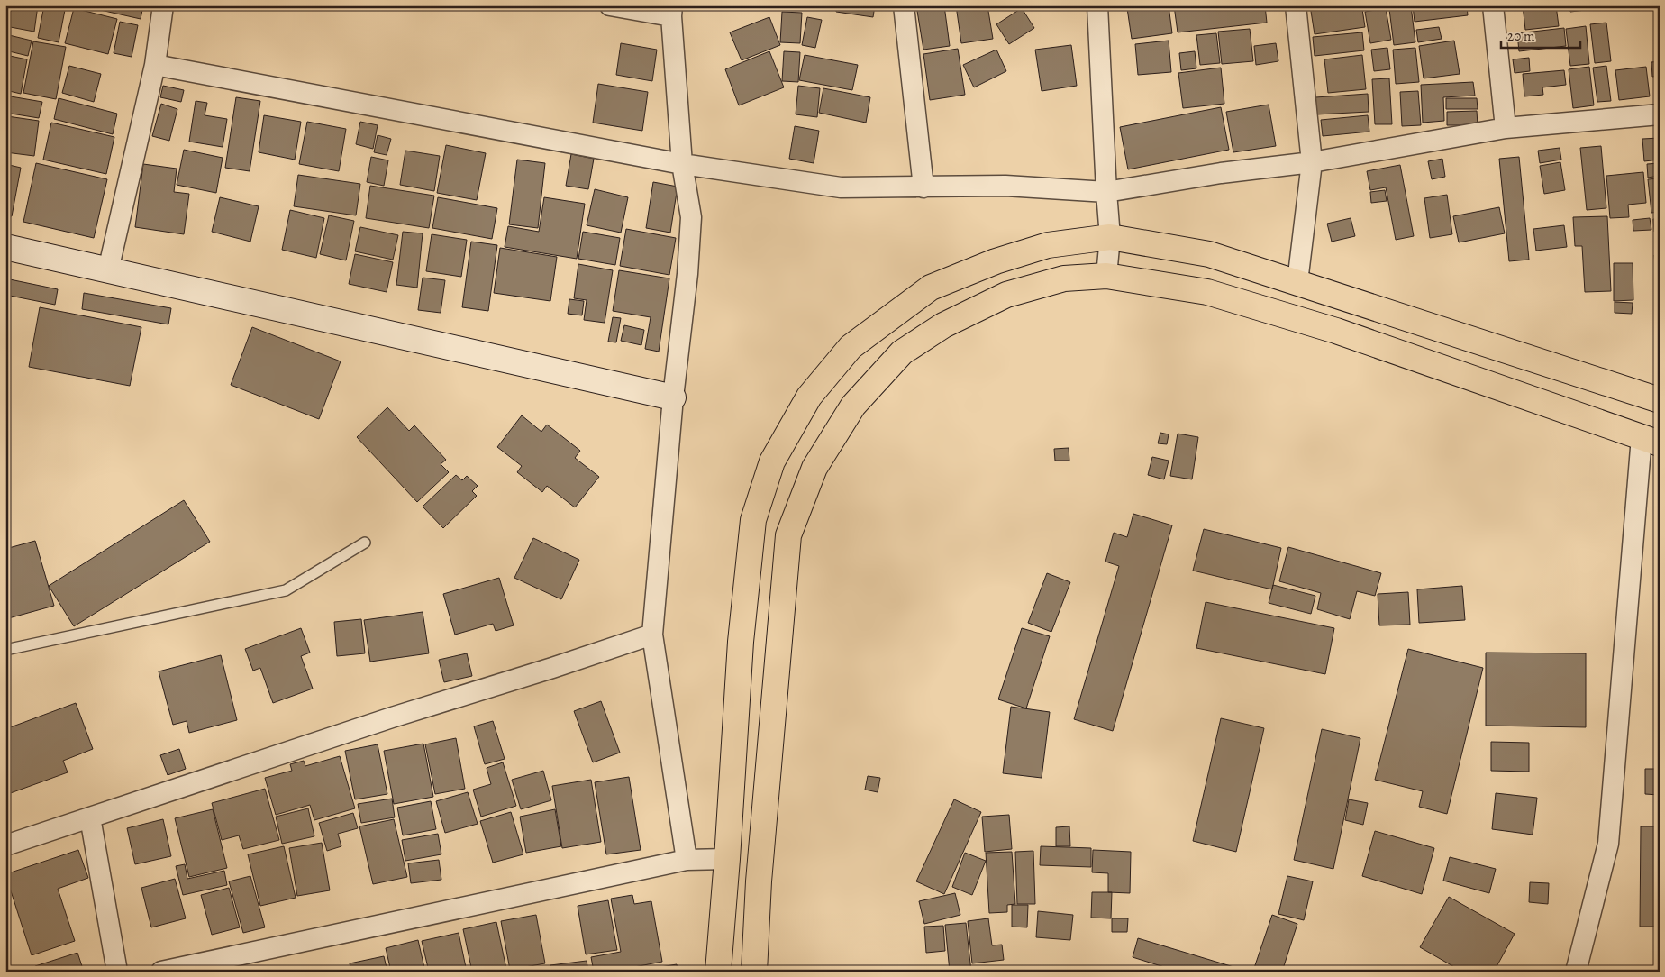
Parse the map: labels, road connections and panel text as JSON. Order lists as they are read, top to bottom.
{
  "scale_bar": "20 m"
}
